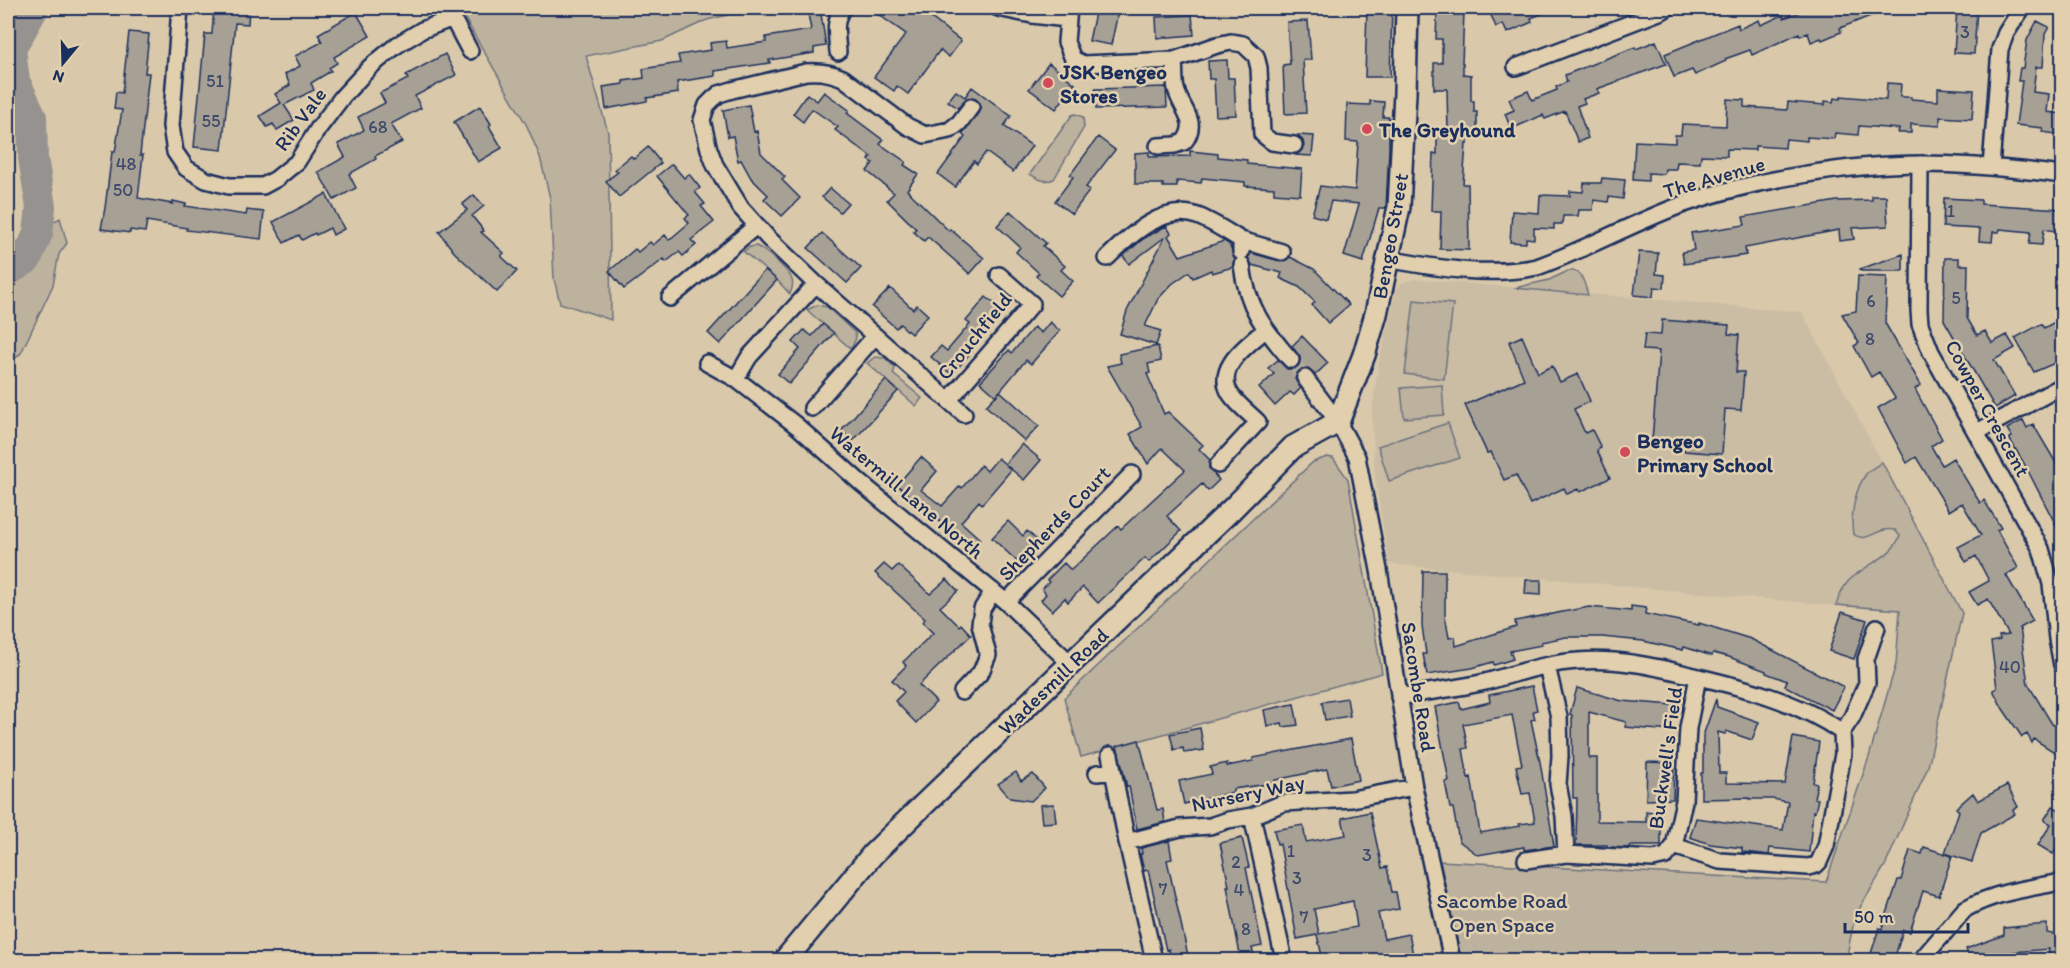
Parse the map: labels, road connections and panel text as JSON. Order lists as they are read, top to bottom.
{
  "streets": {
    "main road": ["Bengeo Street", "Wadesmill Road"],
    "street": [
      "Rib Vale",
      "The Avenue",
      "Crouchfield",
      "Cowper Crescent",
      "Watermill Lane North",
      "Shepherds Court",
      "Sacombe Road",
      "Buckwell's Field",
      "Nursery Way"
    ]
  },
  "crossings": [
    ["The Avenue", "Bengeo Street"],
    ["The Avenue", "Cowper Crescent"],
    ["Bengeo Street", "Wadesmill Road"],
    ["Bengeo Street", "Sacombe Road"],
    ["Watermill Lane North", "Shepherds Court"],
    ["Watermill Lane North", "Wadesmill Road"],
    ["Wadesmill Road", "Sacombe Road"],
    ["Sacombe Road", "Buckwell's Field"],
    ["Sacombe Road", "Nursery Way"]
  ],
  "parks": ["Sacombe Road Open Space"],
  "places": ["JSK Bengeo Stores", "The Greyhound", "Bengeo Primary School"],
  "house_numbers": [
    "3",
    "51",
    "55",
    "68",
    "48",
    "50",
    "1",
    "5",
    "6",
    "8",
    "40",
    "1",
    "3",
    "2",
    "3",
    "7",
    "4",
    "7",
    "8"
  ],
  "scale_bar": "50 m",
  "north": "bottom"
}
